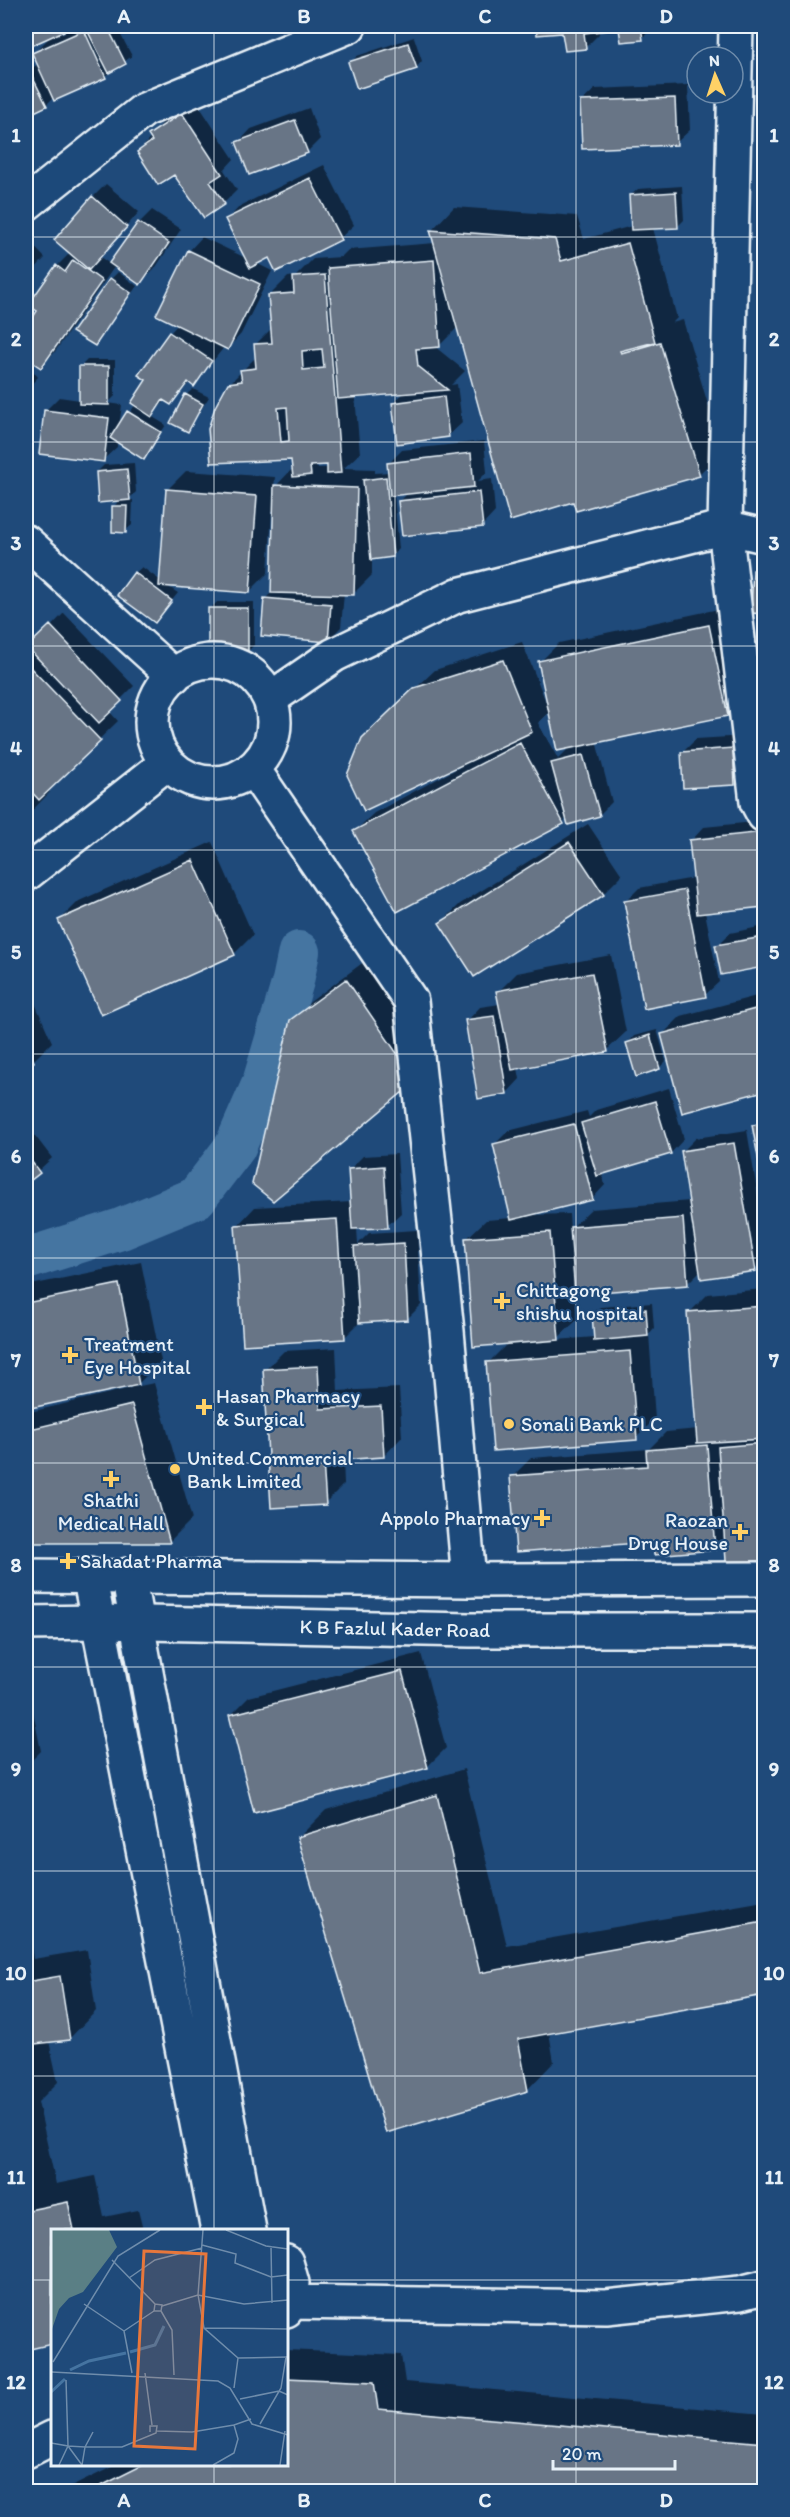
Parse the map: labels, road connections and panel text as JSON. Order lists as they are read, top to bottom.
{
  "streets": {
    "street": ["K B Fazlul Kader Road"]
  },
  "places": {
    "health": [
      "Chittagong shishu hospital",
      "Treatment Eye Hospital",
      "Hasan Pharmacy & Surgical",
      "Shathi Medical Hall",
      "Appolo Pharmacy",
      "Raozan Drug House",
      "Sahadat Pharma"
    ],
    "other": ["Sonali Bank PLC", "United Commercial Bank Limited"]
  },
  "scale_bar": "20 m",
  "north": "top",
  "grid": {
    "columns": [
      "A",
      "B",
      "C",
      "D"
    ],
    "rows": [
      "1",
      "2",
      "3",
      "4",
      "5",
      "6",
      "7",
      "8",
      "9",
      "10",
      "11",
      "12"
    ]
  }
}
